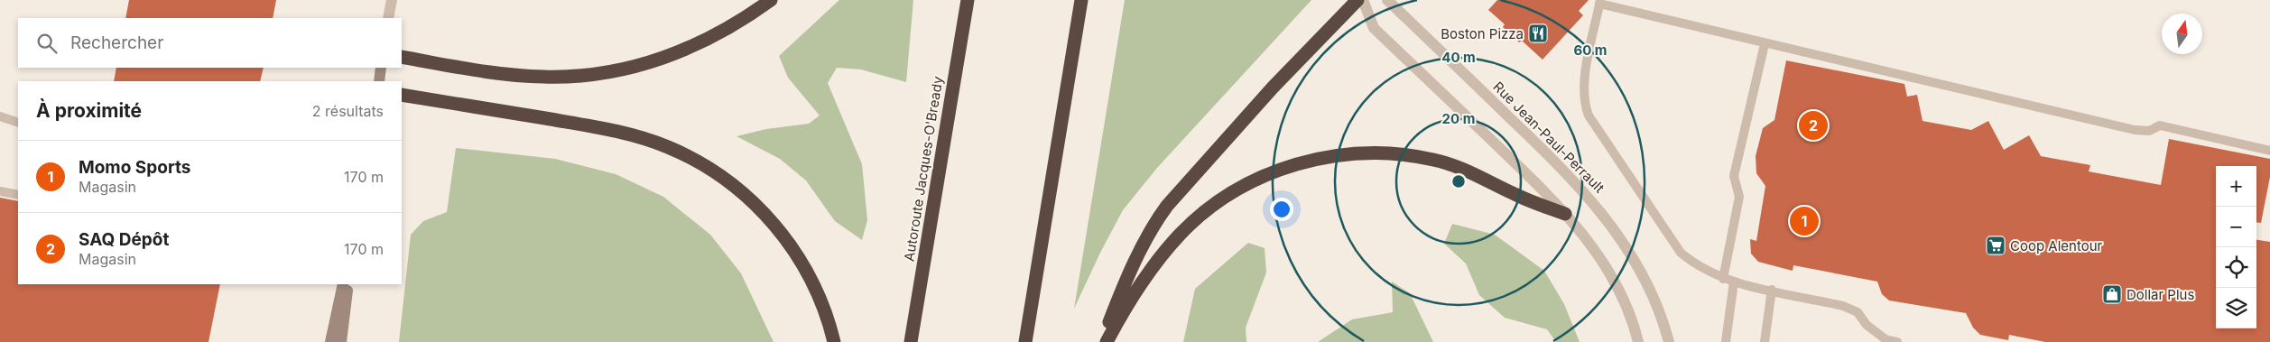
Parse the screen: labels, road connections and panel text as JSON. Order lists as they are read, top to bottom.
{
  "streets": {
    "highway": ["Autoroute Jacques-O'Bready"],
    "street": ["Rue Jean-Paul-Perrault"]
  },
  "places": {
    "restaurant": ["Boston Pizza"],
    "supermarket": ["Coop Alentour"],
    "shop": ["Dollar Plus"]
  },
  "north": "top",
  "page": {
    "search": "Rechercher",
    "heading": ["À proximité", "2 résultats"],
    "pins": ["2", "1"],
    "list": [
      {
        "mark": "1",
        "name": "Momo Sports",
        "note": "Magasin",
        "value": "170 m"
      },
      {
        "mark": "2",
        "name": "SAQ Dépôt",
        "note": "Magasin",
        "value": "170 m"
      }
    ],
    "map_buttons": ["+", "−"]
  },
  "rings": ["60 m", "40 m", "20 m"]
}
